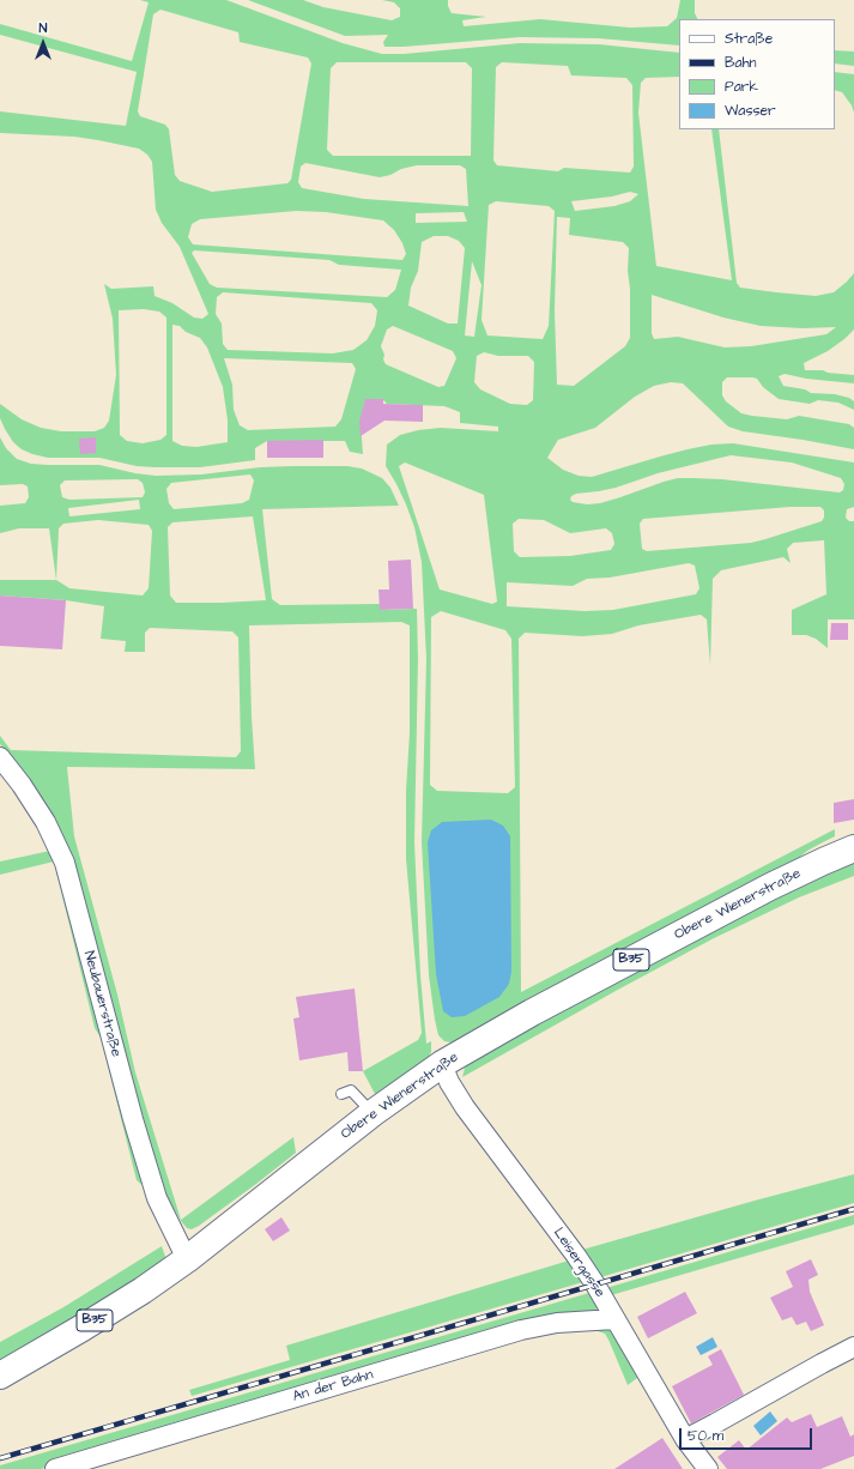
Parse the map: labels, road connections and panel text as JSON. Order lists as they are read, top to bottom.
{
  "streets": {
    "main road": ["Obere Wienerstraße", "B35"],
    "street": ["Neubauerstraße", "Leisergasse", "An der Bahn"]
  },
  "crossings": [
    ["Obere Wienerstraße", "Neubauerstraße"],
    ["Obere Wienerstraße", "Leisergasse"],
    ["Leisergasse", "An der Bahn"]
  ],
  "legend": [
    "Straße",
    "Bahn",
    "Park",
    "Wasser"
  ],
  "scale_bar": "50 m",
  "north": "top"
}
